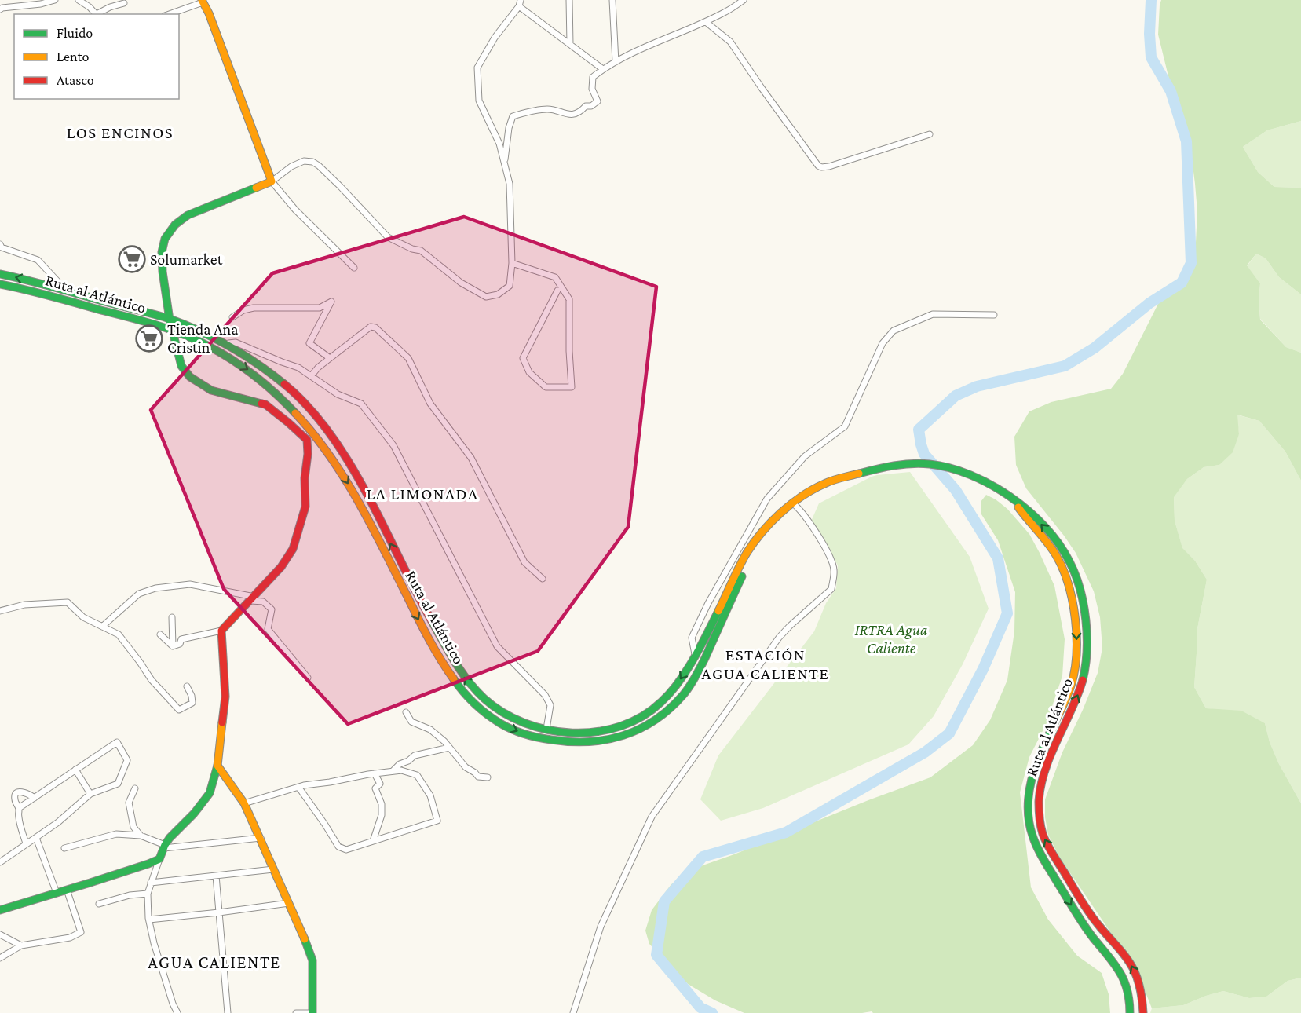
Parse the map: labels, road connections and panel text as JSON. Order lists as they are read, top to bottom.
{
  "streets": {
    "main road": ["Ruta al Atlántico"]
  },
  "districts": [
    "LOS ENCINOS",
    "LA LIMONADA",
    "ESTACIÓN AGUA CALIENTE",
    "AGUA CALIENTE"
  ],
  "parks": ["IRTRA Agua Caliente"],
  "places": {
    "supermarket": ["Solumarket", "Tienda Ana Cristin"]
  },
  "legend": ["Fluido", "Lento", "Atasco"]
}
